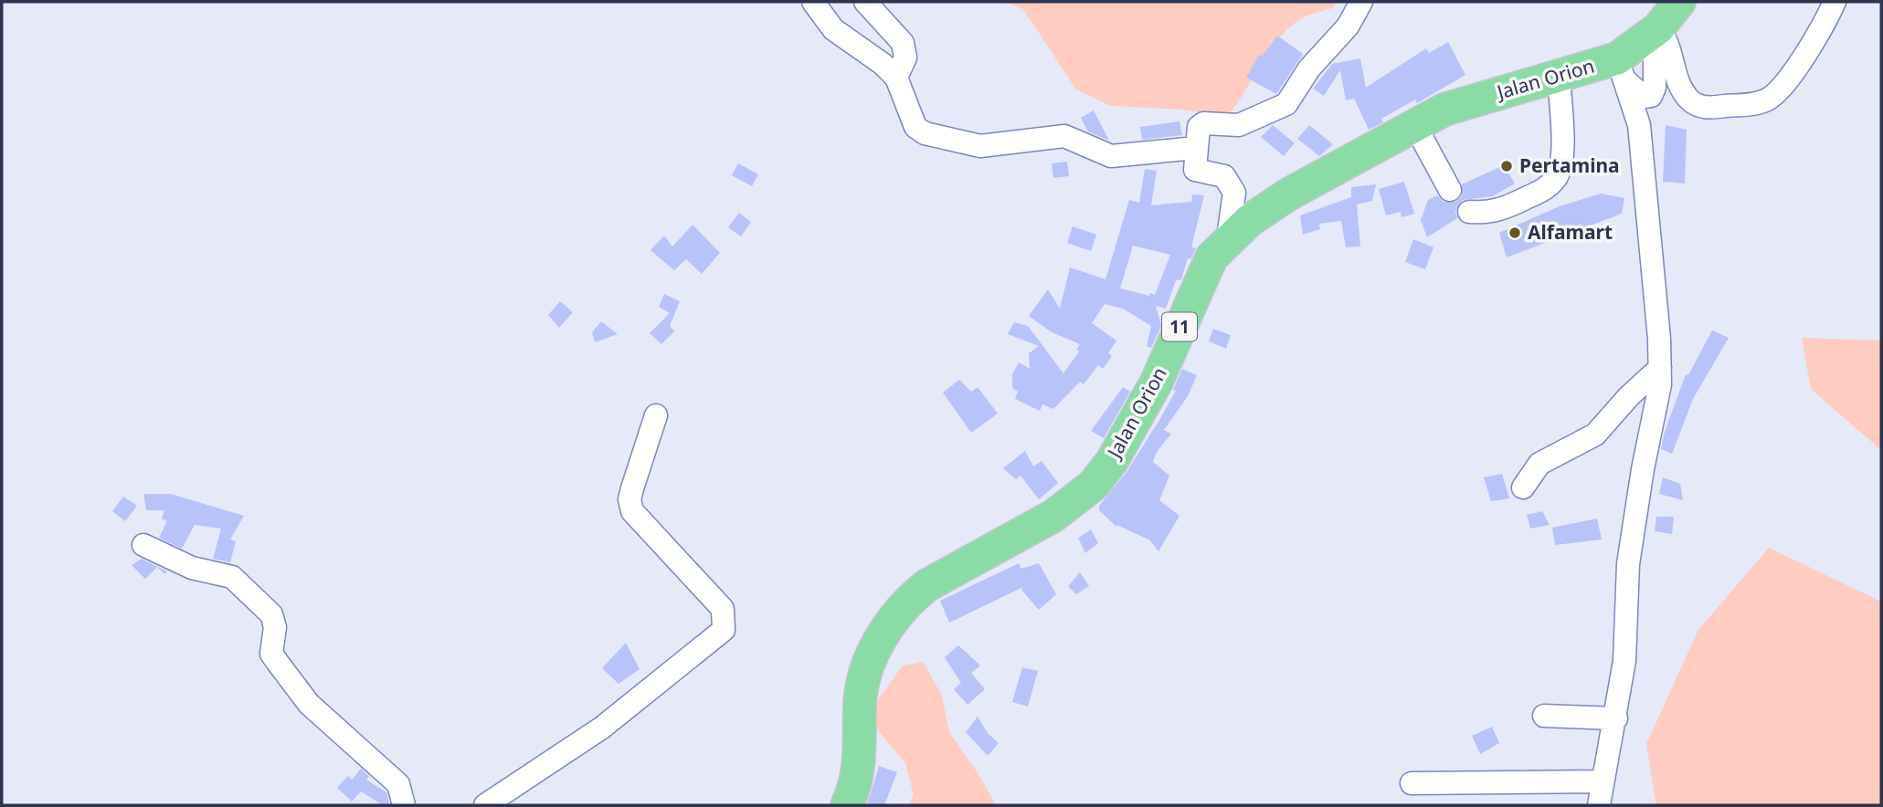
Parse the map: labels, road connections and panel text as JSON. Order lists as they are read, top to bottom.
{
  "streets": {
    "highway": ["Jalan Orion", "11"]
  },
  "places": ["Pertamina", "Alfamart"]
}
